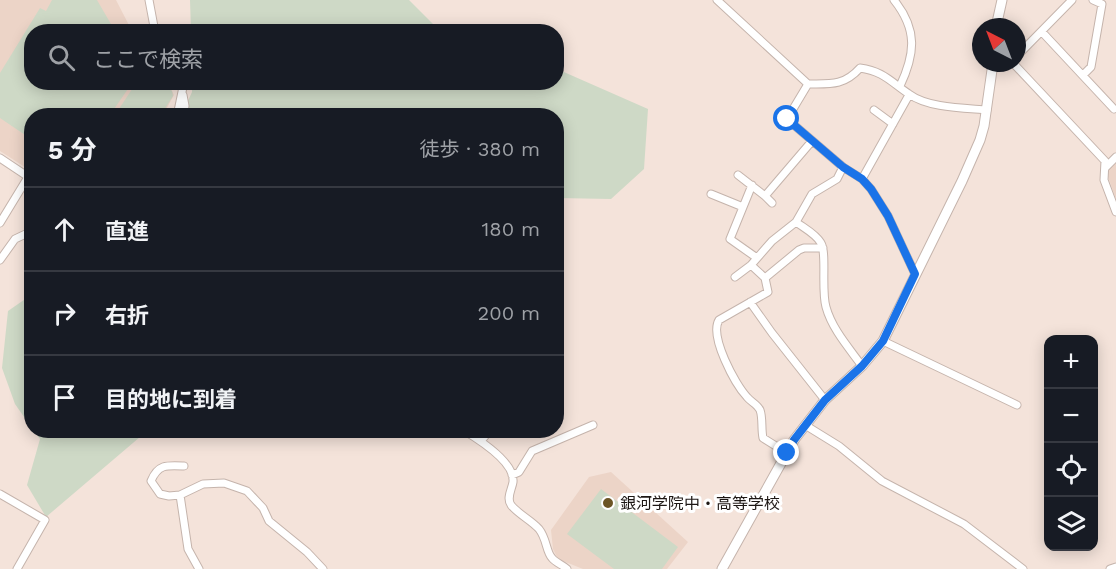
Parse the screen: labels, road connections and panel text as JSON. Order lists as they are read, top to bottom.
{
  "places": ["銀河学院中・高等学校"],
  "north": "top left",
  "page": {
    "search": "ここで検索",
    "heading": ["5 分", "徒歩 · 380 m"],
    "list": [
      ["直進", "180 m"],
      ["右折", "200 m"],
      "目的地に到着"
    ],
    "map_buttons": ["+", "−"]
  }
}
